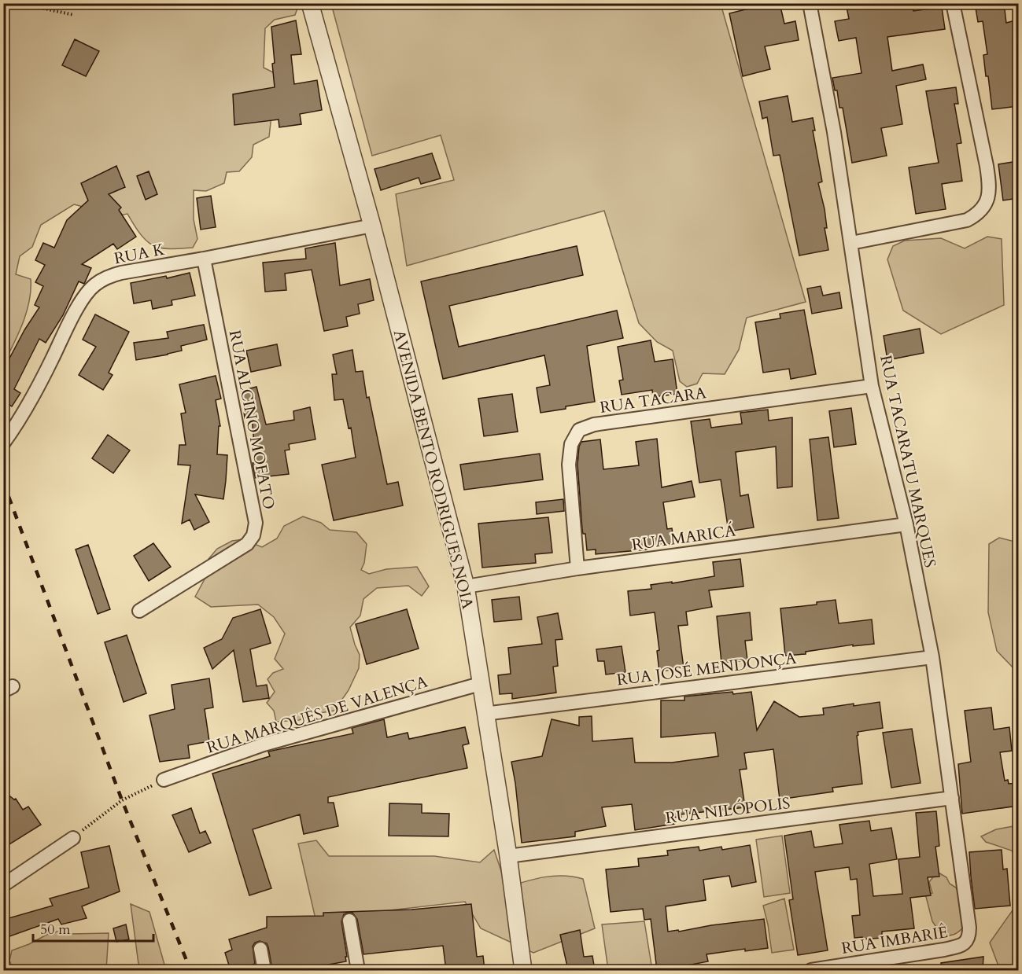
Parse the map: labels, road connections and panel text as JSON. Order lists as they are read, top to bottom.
{
  "streets": {
    "street": [
      "RUA K",
      "RUA TACARA",
      "RUA ALCINO MOFATO",
      "RUA TACARATU MARQUES",
      "AVENIDA BENTO RODRIGUES NOIA",
      "RUA MARICÁ",
      "RUA JOSÉ MENDONÇA",
      "RUA MARQUÊS DE VALENÇA",
      "RUA NILÓPOLIS",
      "RUA IMBARIÊ"
    ]
  },
  "crossings": [
    ["RUA K", "RUA ALCINO MOFATO"],
    ["RUA K", "AVENIDA BENTO RODRIGUES NOIA"],
    ["RUA TACARA", "RUA TACARATU MARQUES"],
    ["RUA TACARA", "RUA MARICÁ"],
    ["RUA TACARATU MARQUES", "RUA MARICÁ"],
    ["RUA TACARATU MARQUES", "RUA JOSÉ MENDONÇA"],
    ["RUA TACARATU MARQUES", "RUA NILÓPOLIS"],
    ["RUA TACARATU MARQUES", "RUA IMBARIÊ"],
    ["AVENIDA BENTO RODRIGUES NOIA", "RUA MARICÁ"],
    ["AVENIDA BENTO RODRIGUES NOIA", "RUA JOSÉ MENDONÇA"],
    ["AVENIDA BENTO RODRIGUES NOIA", "RUA MARQUÊS DE VALENÇA"],
    ["AVENIDA BENTO RODRIGUES NOIA", "RUA NILÓPOLIS"]
  ],
  "scale_bar": "50 m"
}
